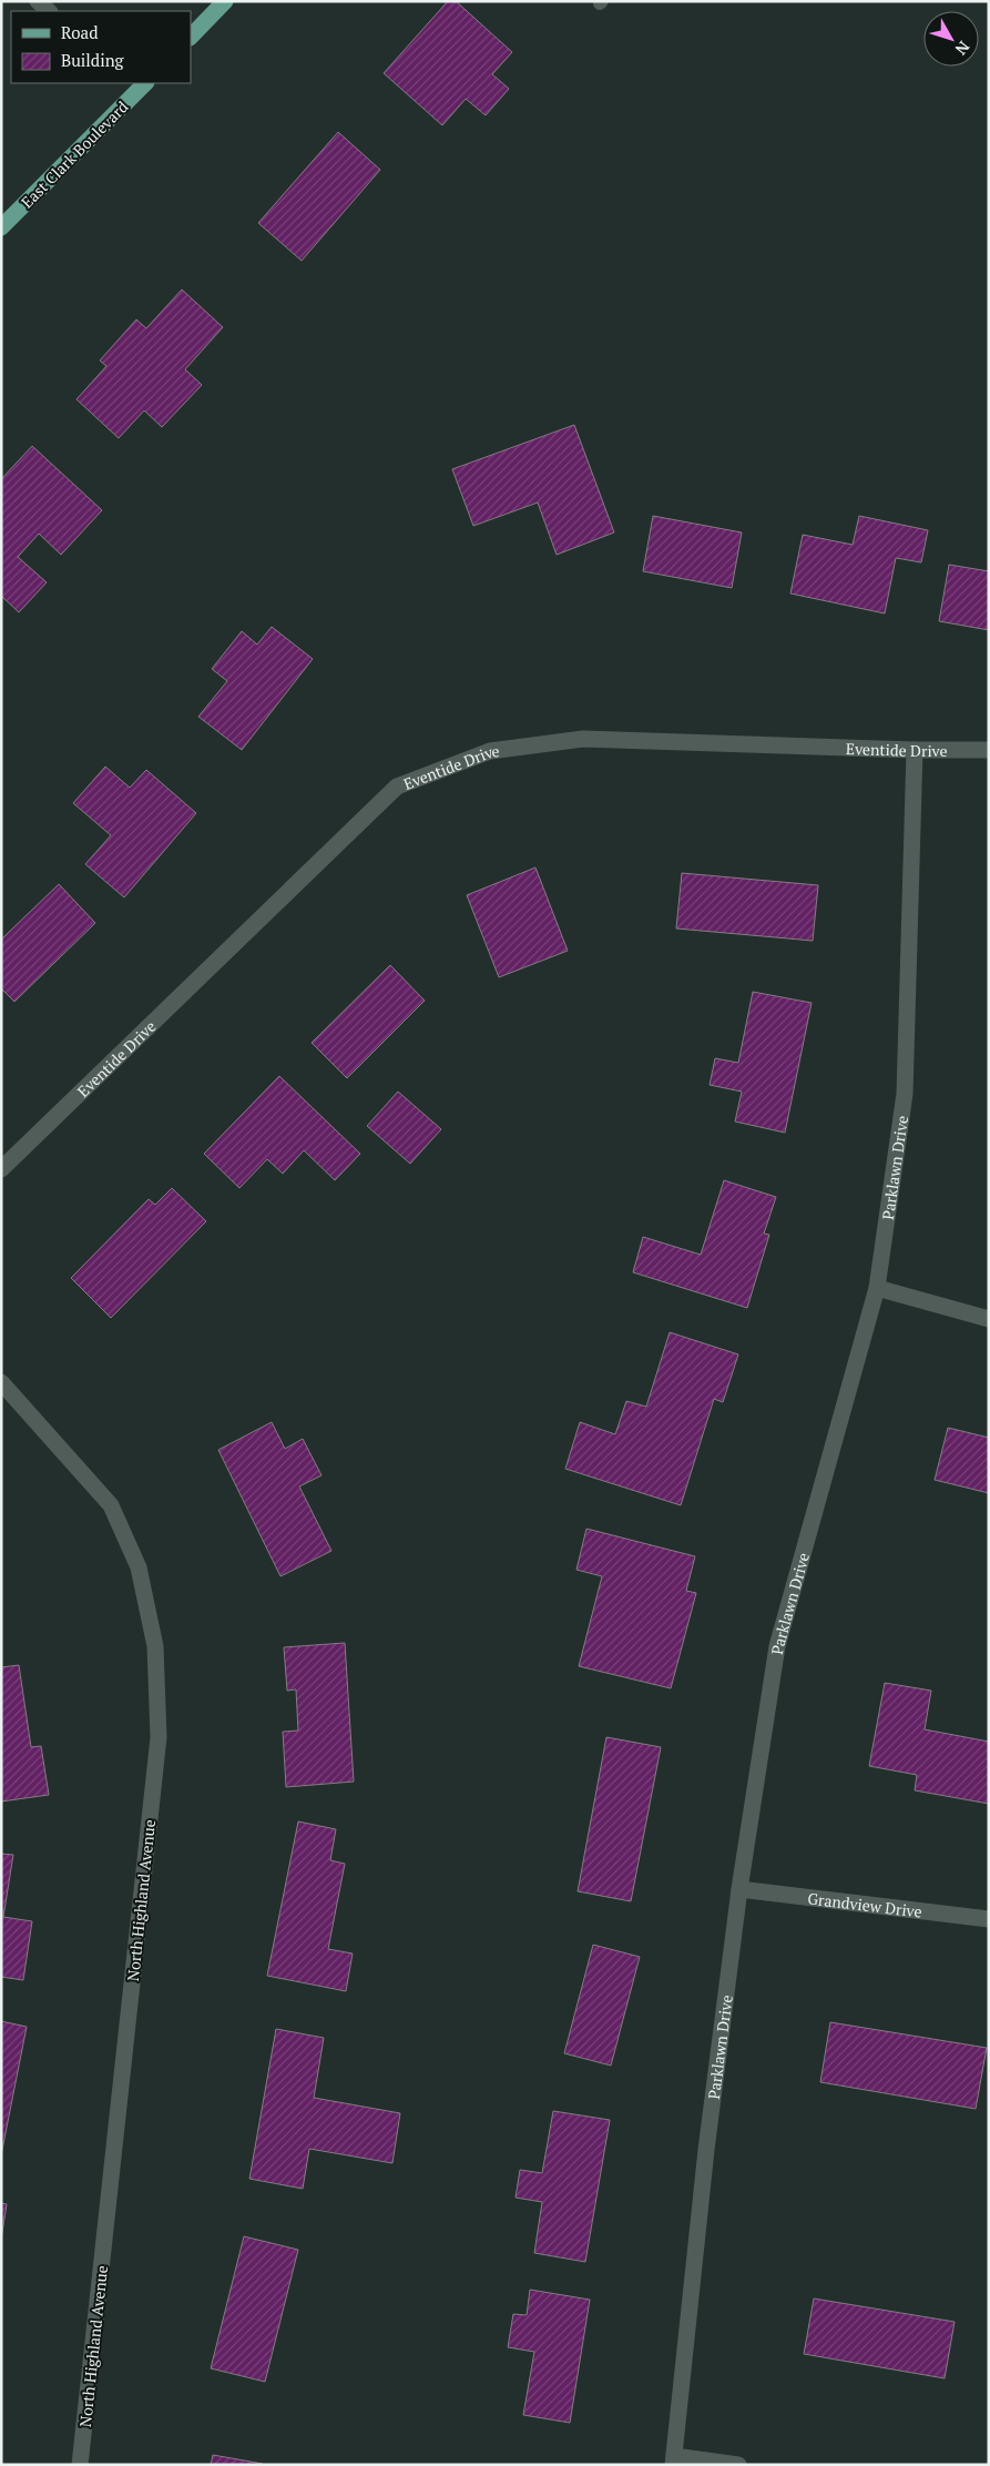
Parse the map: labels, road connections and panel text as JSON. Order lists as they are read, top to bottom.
{
  "streets": {
    "main road": ["East Clark Boulevard"],
    "street": [
      "Eventide Drive",
      "Parklawn Drive",
      "North Highland Avenue",
      "Grandview Drive"
    ]
  },
  "crossings": [
    ["Eventide Drive", "Parklawn Drive"],
    ["Parklawn Drive", "Grandview Drive"]
  ],
  "legend": ["Road", "Building"],
  "north": "bottom right"
}
